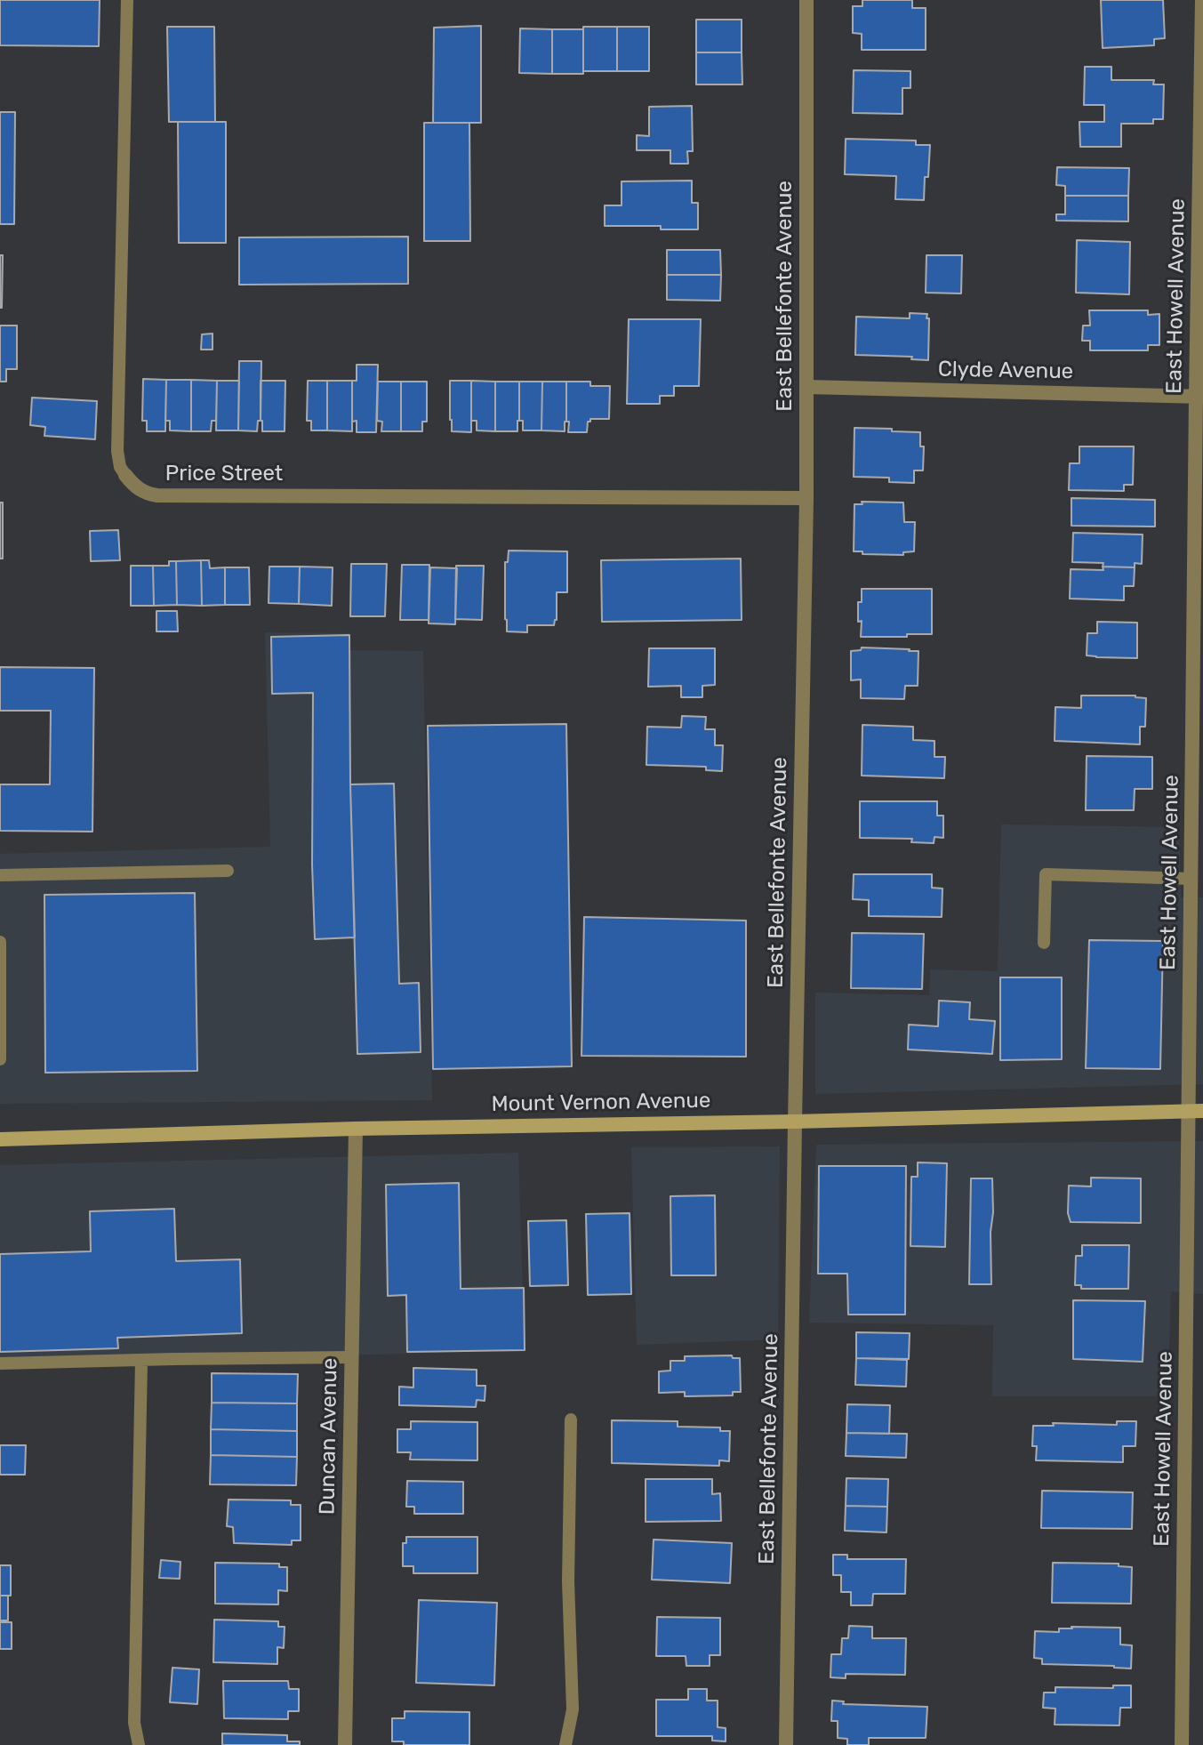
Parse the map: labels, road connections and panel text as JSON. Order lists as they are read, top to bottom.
{
  "streets": {
    "main road": ["Mount Vernon Avenue"],
    "street": [
      "East Bellefonte Avenue",
      "East Howell Avenue",
      "Clyde Avenue",
      "Price Street",
      "Duncan Avenue"
    ]
  },
  "crossings": [
    ["East Bellefonte Avenue", "Clyde Avenue"],
    ["East Bellefonte Avenue", "Price Street"],
    ["East Bellefonte Avenue", "Mount Vernon Avenue"],
    ["East Howell Avenue", "Clyde Avenue"],
    ["East Howell Avenue", "Mount Vernon Avenue"],
    ["Mount Vernon Avenue", "Duncan Avenue"]
  ]
}
